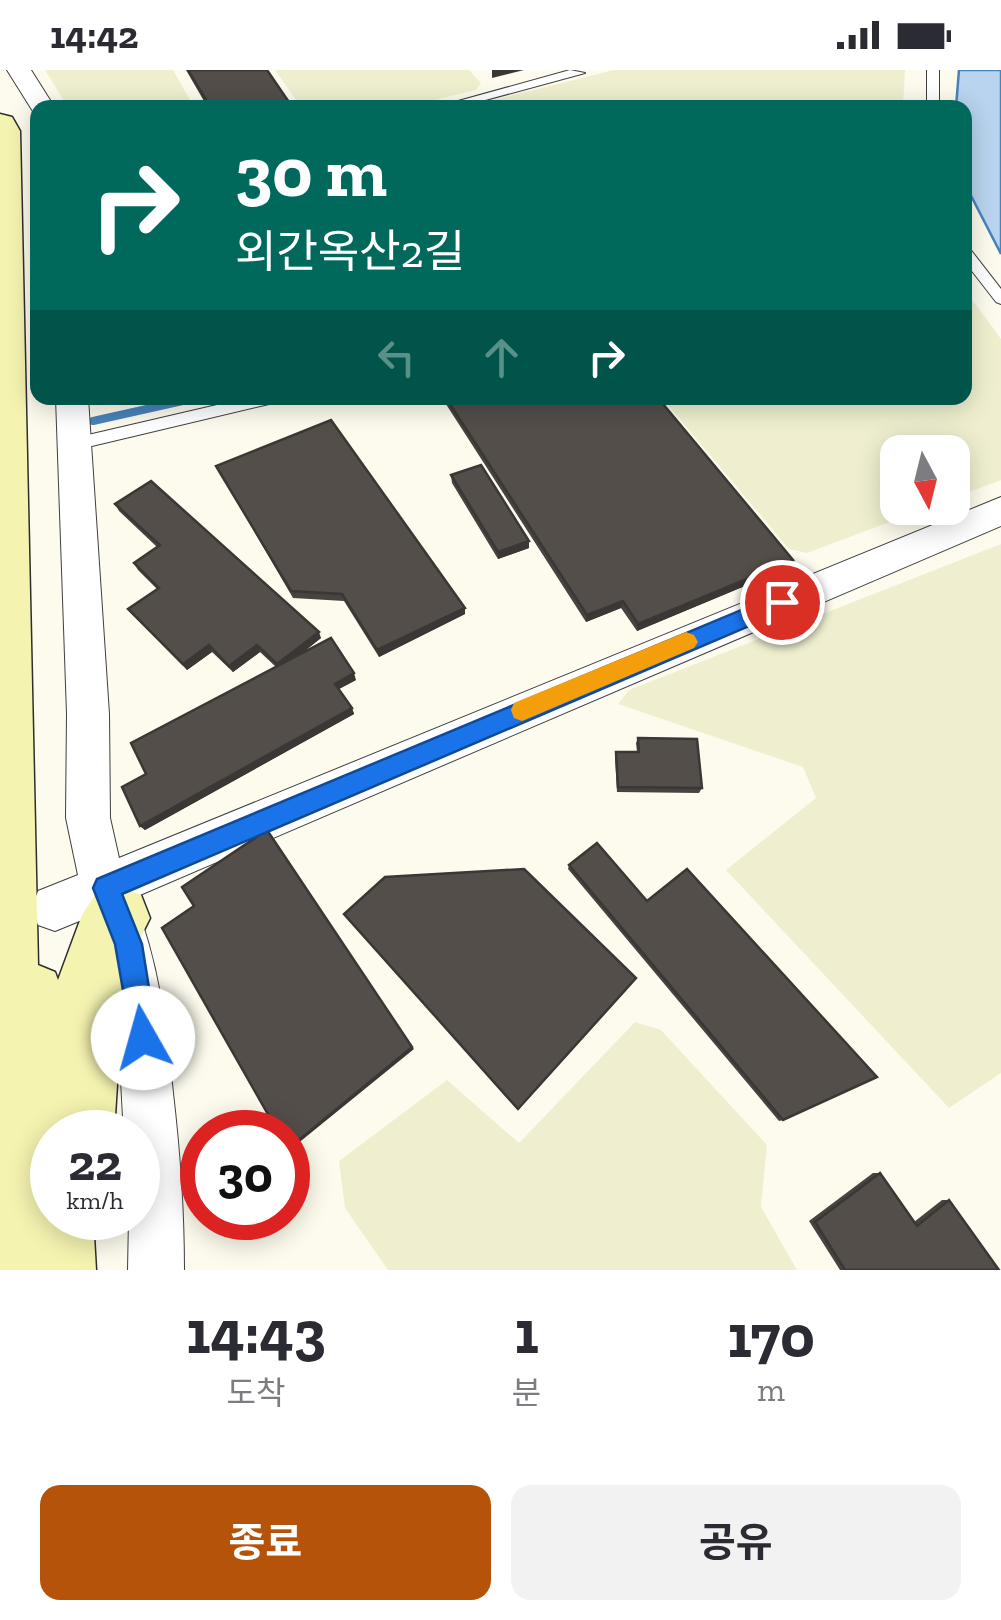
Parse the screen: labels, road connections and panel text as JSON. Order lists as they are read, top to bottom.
{
  "north": "bottom",
  "page": {
    "status": "14:42",
    "turn": ["30 m", "외간옥산2길"],
    "speed": "22 km/h",
    "limit": "30",
    "eta": [
      "14:43",
      "도착",
      "1",
      "분",
      "170",
      "m"
    ],
    "buttons": ["종료", "공유"]
  }
}
